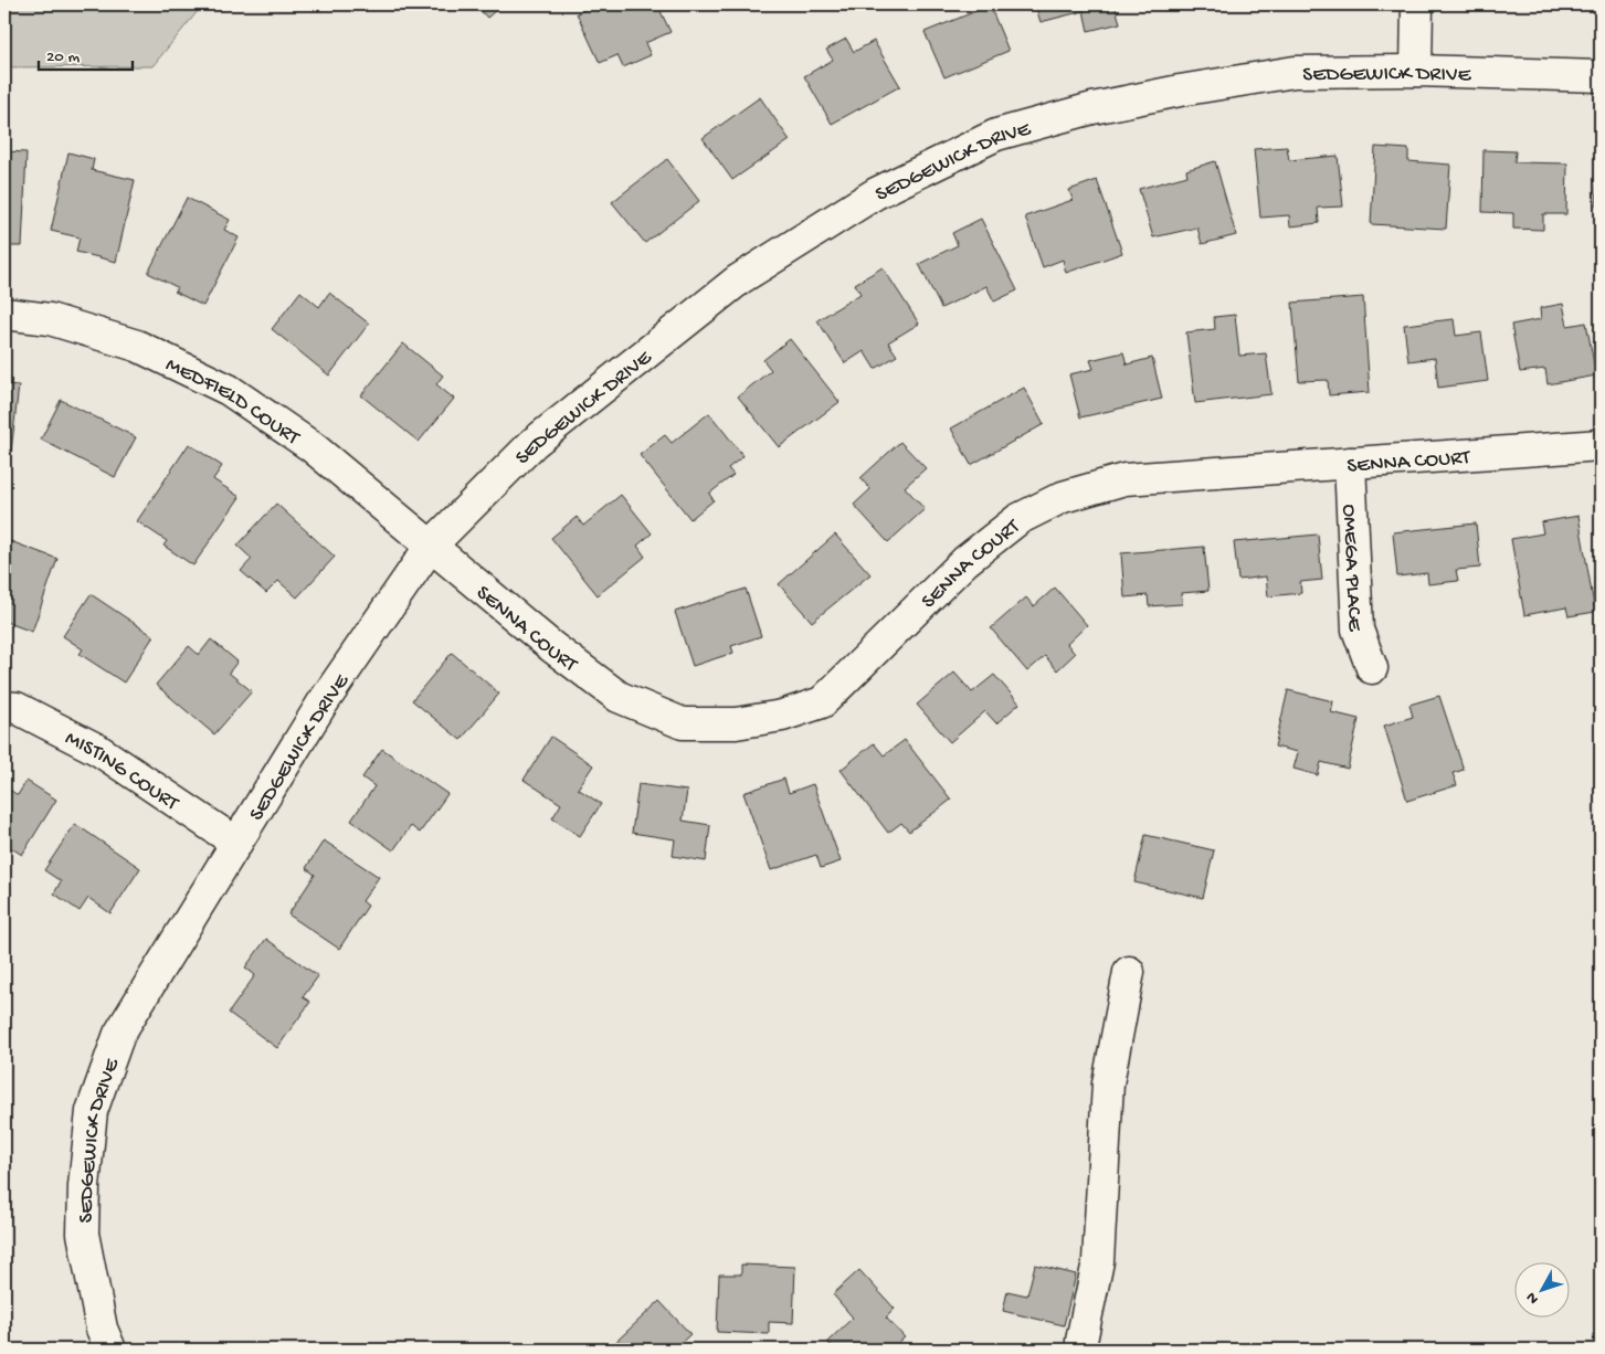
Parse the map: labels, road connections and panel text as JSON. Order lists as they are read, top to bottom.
{
  "streets": {
    "street": [
      "SEDGEWICK DRIVE",
      "MEDFIELD COURT",
      "SENNA COURT",
      "OMEGA PLACE",
      "MISTING COURT"
    ]
  },
  "crossings": [
    ["SEDGEWICK DRIVE", "MEDFIELD COURT"],
    ["SEDGEWICK DRIVE", "SENNA COURT"],
    ["SEDGEWICK DRIVE", "MISTING COURT"],
    ["MEDFIELD COURT", "SENNA COURT"],
    ["SENNA COURT", "OMEGA PLACE"]
  ],
  "scale_bar": "20 m",
  "north": "bottom left"
}
